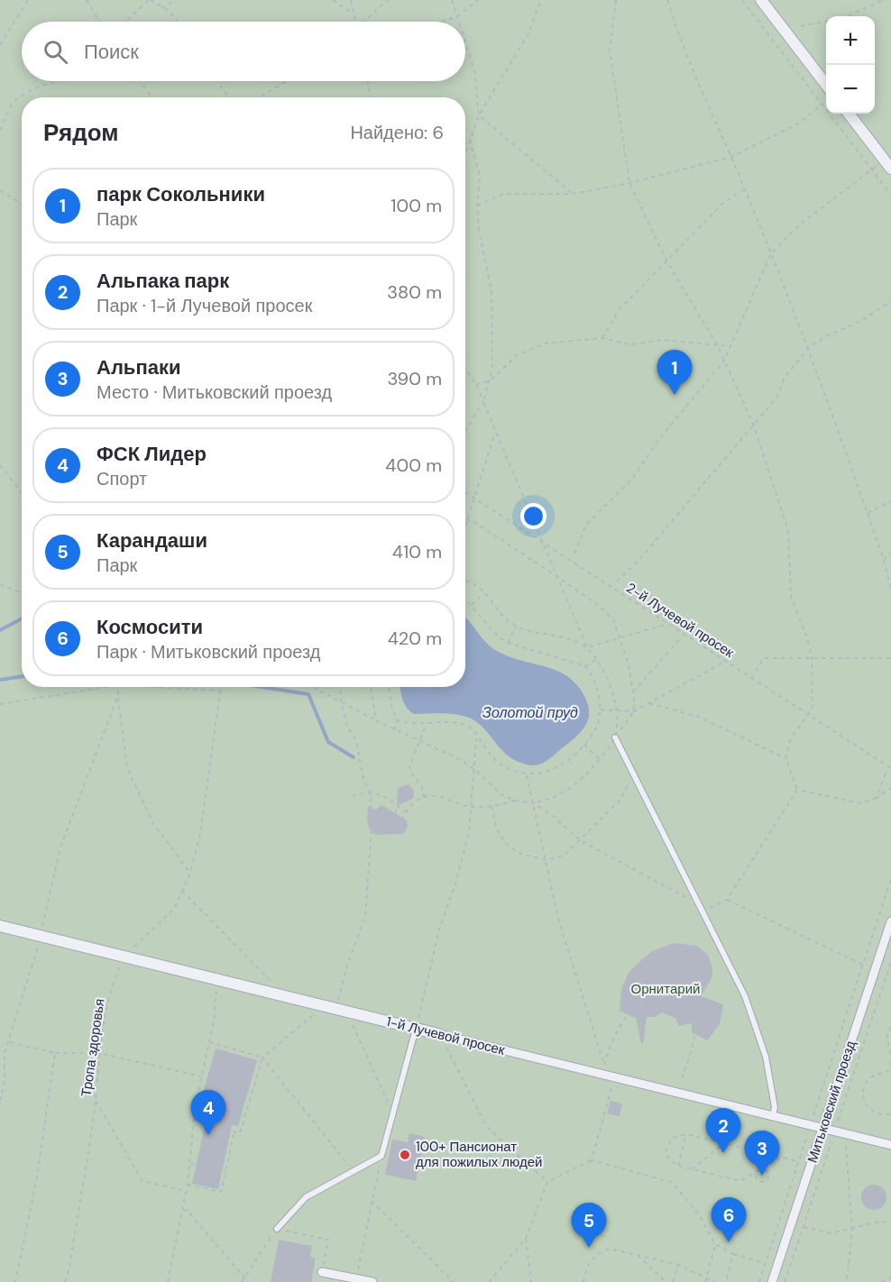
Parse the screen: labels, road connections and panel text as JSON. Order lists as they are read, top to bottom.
{
  "streets": {
    "street": ["1-й Лучевой просек", "Митьковский проезд"],
    "path": ["2-й Лучевой просек", "Тропа здоровья"]
  },
  "crossings": [
    ["1-й Лучевой просек", "Тропа здоровья"],
    ["1-й Лучевой просек", "Митьковский проезд"]
  ],
  "water": ["Золотой пруд"],
  "parks": ["Орнитарий"],
  "places": ["100+ Пансионат для пожилых людей"],
  "page": {
    "map_buttons": ["+", "−"],
    "search": "Поиск",
    "heading": ["Рядом", "Найдено: 6"],
    "list": [
      {
        "mark": "1",
        "name": "парк Сокольники",
        "note": "Парк",
        "value": "100 m"
      },
      {
        "mark": "2",
        "name": "Альпака парк",
        "note": "Парк · 1-й Лучевой просек",
        "value": "380 m"
      },
      {
        "mark": "3",
        "name": "Альпаки",
        "note": "Место · Митьковский проезд",
        "value": "390 m"
      },
      {
        "mark": "4",
        "name": "ФСК Лидер",
        "note": "Спорт",
        "value": "400 m"
      },
      {
        "mark": "5",
        "name": "Карандаши",
        "note": "Парк",
        "value": "410 m"
      },
      {
        "mark": "6",
        "name": "Космосити",
        "note": "Парк · Митьковский проезд",
        "value": "420 m"
      }
    ],
    "pins": [
      "1",
      "4",
      "2",
      "3",
      "6",
      "5"
    ]
  }
}
